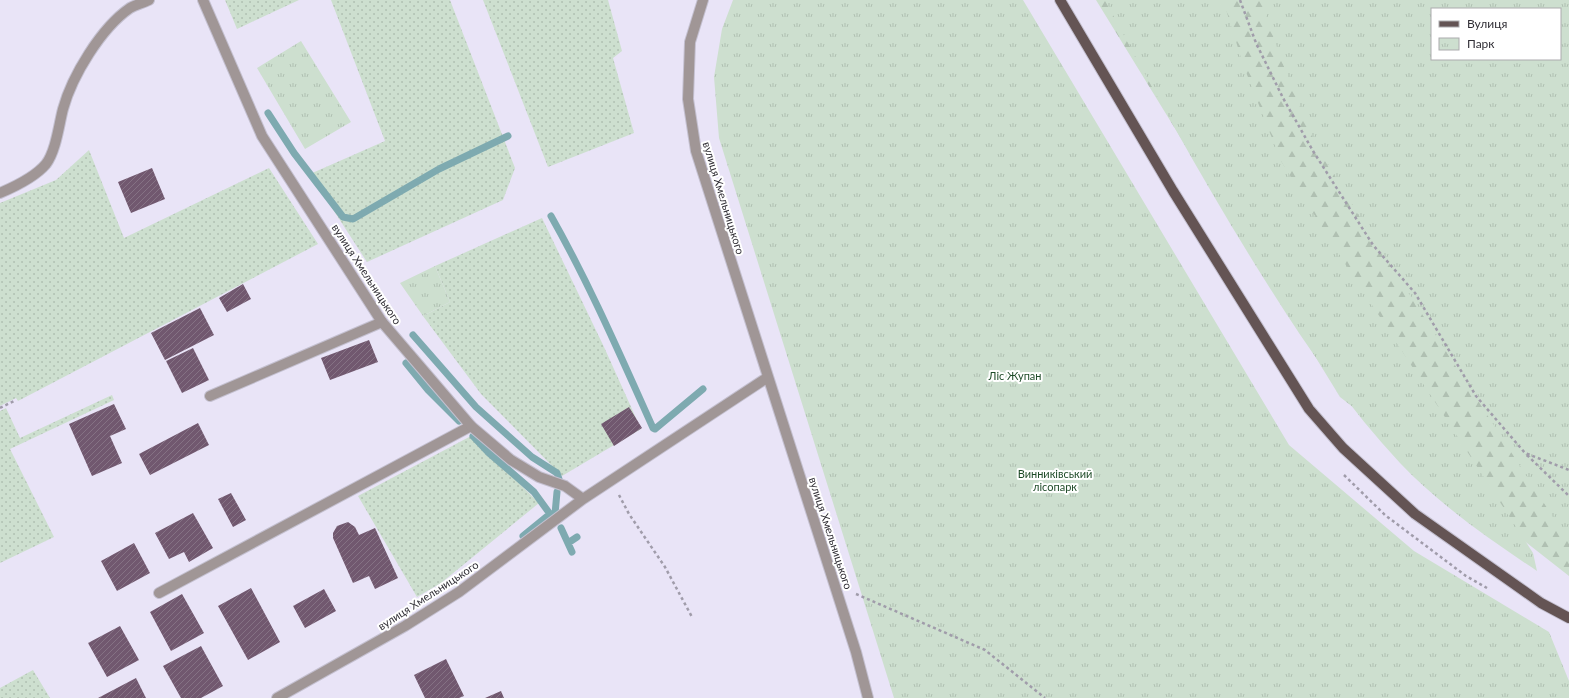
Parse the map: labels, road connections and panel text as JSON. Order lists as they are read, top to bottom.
{
  "streets": {
    "street": ["вулиця Хмельницького"]
  },
  "parks": ["Ліс Жупан", "Винниківський лісопарк"],
  "legend": ["Вулиця", "Парк"]
}
